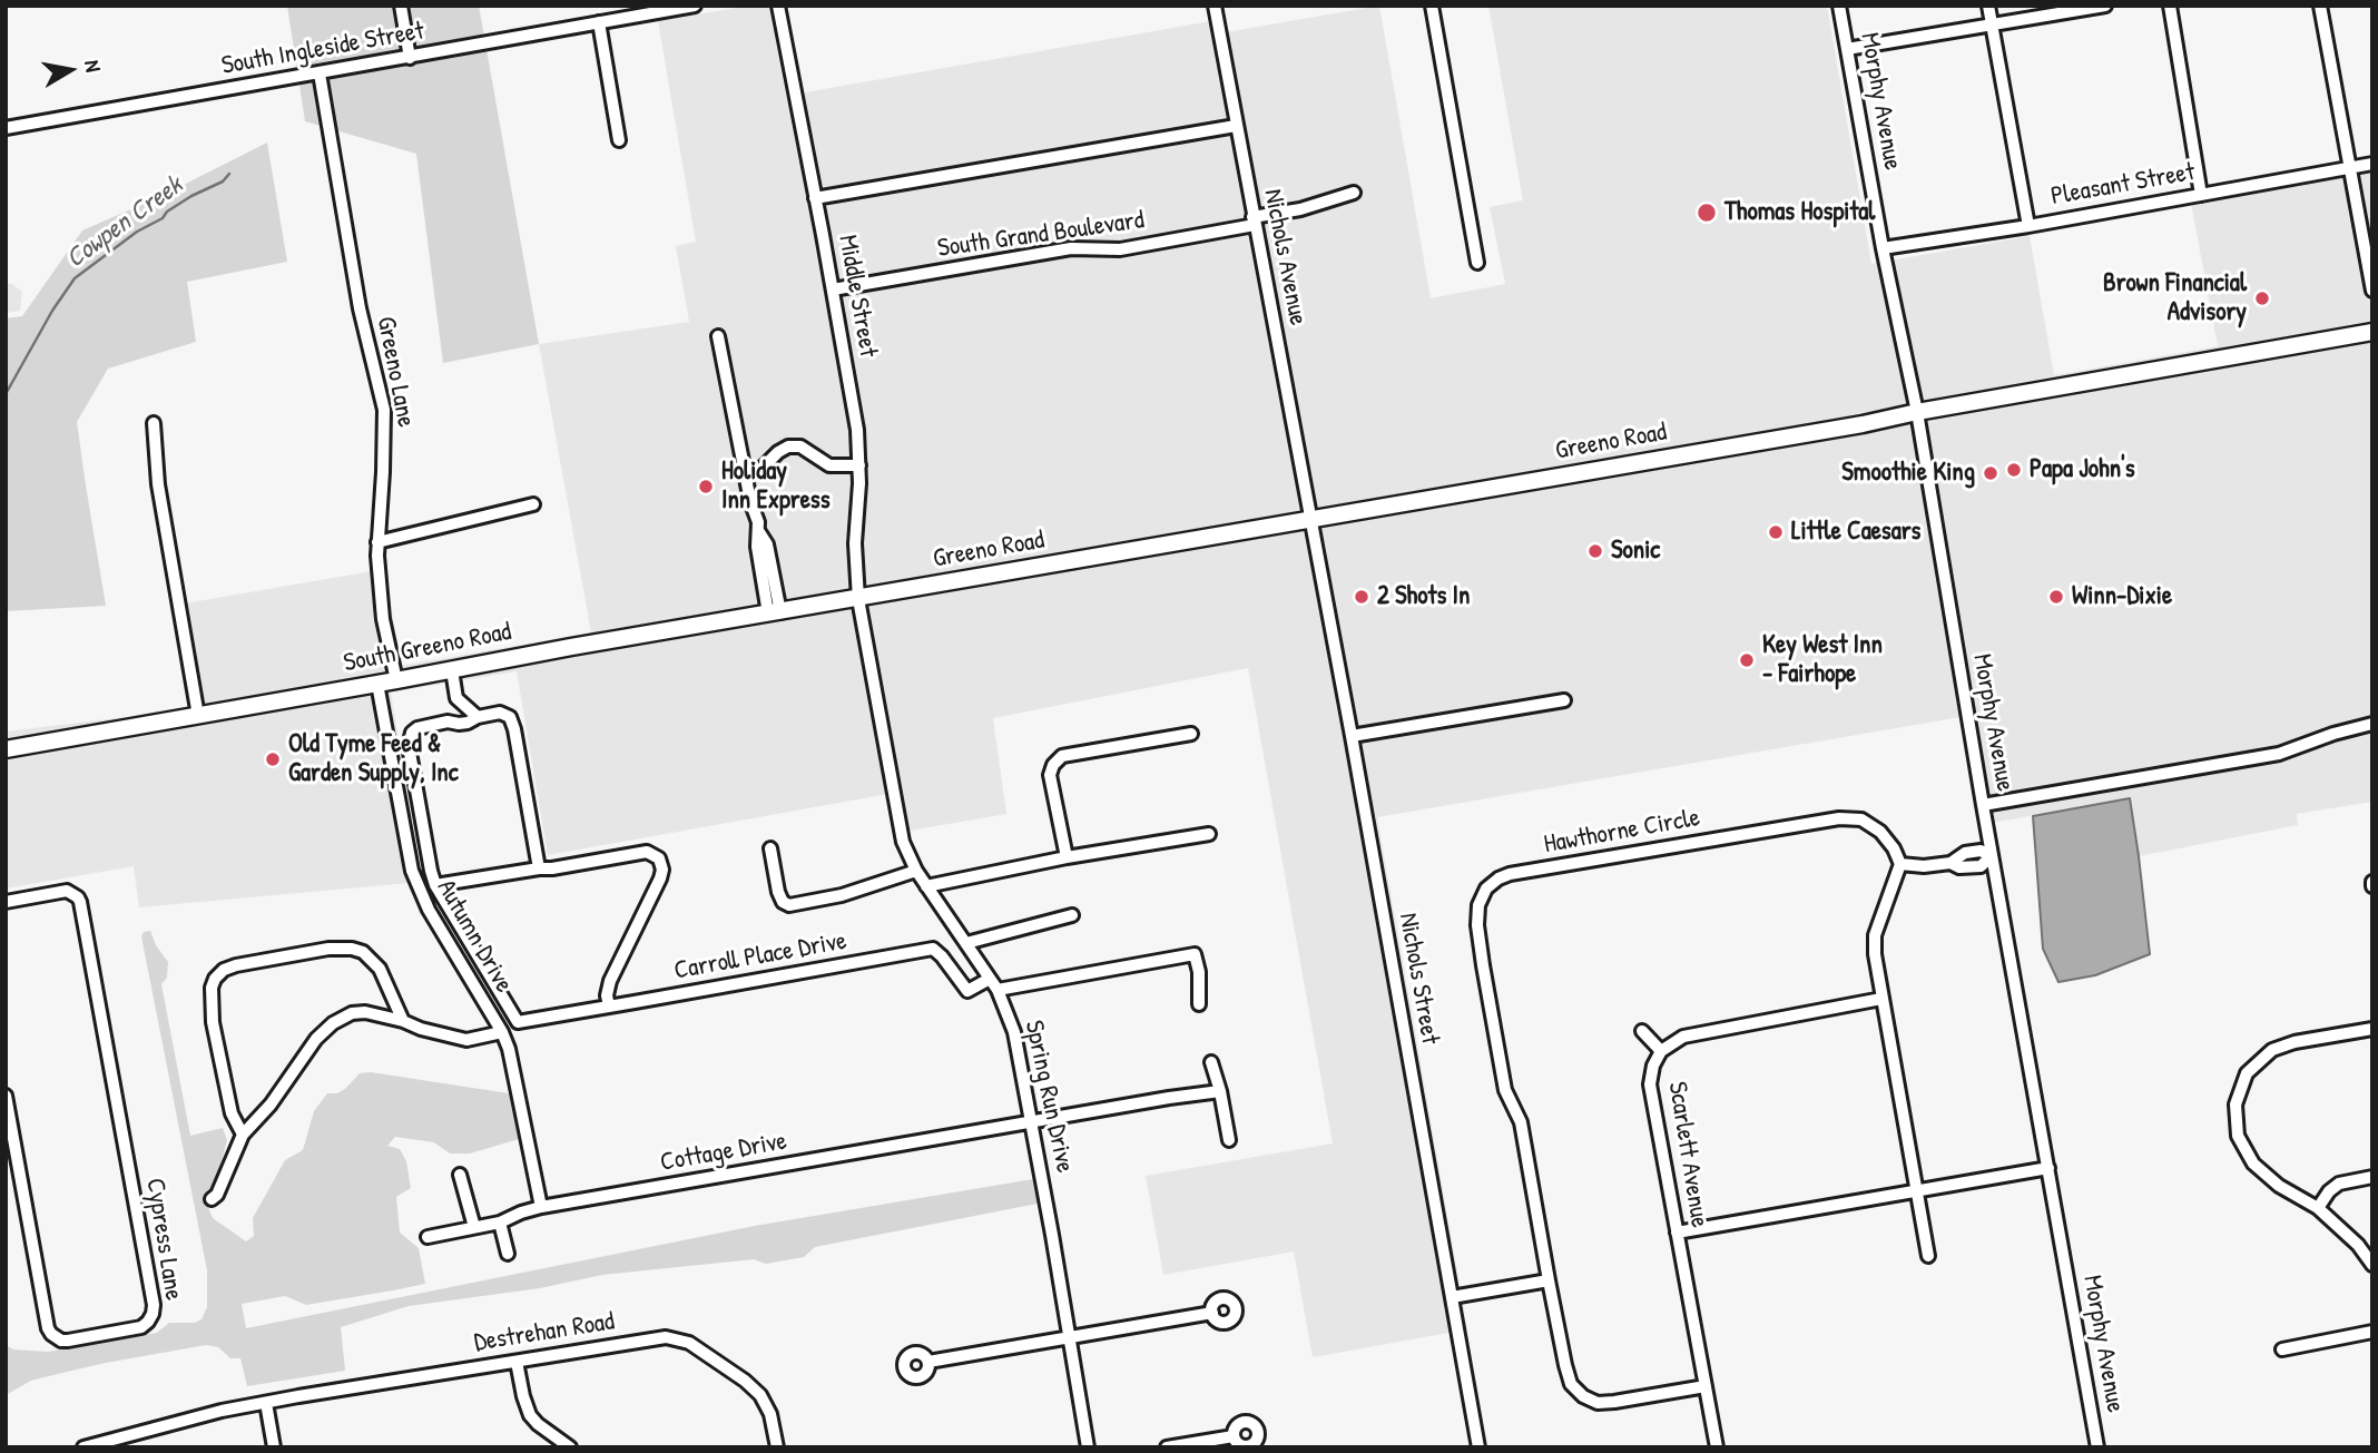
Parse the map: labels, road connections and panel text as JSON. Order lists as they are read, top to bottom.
{
  "streets": {
    "main road": ["Greeno Road", "South Greeno Road"],
    "street": [
      "South Ingleside Street",
      "Morphy Avenue",
      "Pleasant Street",
      "South Grand Boulevard",
      "Nichols Avenue",
      "Middle Street",
      "Greeno Lane",
      "Hawthorne Circle",
      "Autumn Drive",
      "Carroll Place Drive",
      "Nichols Street",
      "Spring Run Drive",
      "Cottage Drive",
      "Scarlett Avenue",
      "Cypress Lane",
      "Destrehan Road"
    ]
  },
  "crossings": [
    ["South Ingleside Street", "Greeno Lane"],
    ["Morphy Avenue", "Pleasant Street"],
    ["Morphy Avenue", "Greeno Road"],
    ["South Grand Boulevard", "Nichols Avenue"],
    ["South Grand Boulevard", "Middle Street"],
    ["Nichols Avenue", "Greeno Road"],
    ["Nichols Avenue", "Nichols Street"],
    ["Middle Street", "Greeno Road"],
    ["Middle Street", "South Greeno Road"],
    ["Middle Street", "Spring Run Drive"],
    ["Greeno Lane", "South Greeno Road"],
    ["Greeno Road", "South Greeno Road"],
    ["Greeno Road", "Nichols Street"],
    ["Greeno Road", "Spring Run Drive"],
    ["South Greeno Road", "Autumn Drive"],
    ["South Greeno Road", "Spring Run Drive"],
    ["Hawthorne Circle", "Scarlett Avenue"],
    ["Autumn Drive", "Cottage Drive"],
    ["Carroll Place Drive", "Spring Run Drive"],
    ["Spring Run Drive", "Cottage Drive"]
  ],
  "water": ["Cowpen Creek"],
  "places": [
    "Thomas Hospital",
    "Brown Financial Advisory",
    "Papa John's",
    "Smoothie King",
    "Holiday Inn Express",
    "Little Caesars",
    "Sonic",
    "2 Shots In",
    "Winn-Dixie",
    "Key West Inn - Fairhope",
    "Old Tyme Feed & Garden Supply, Inc"
  ],
  "north": "right"
}
